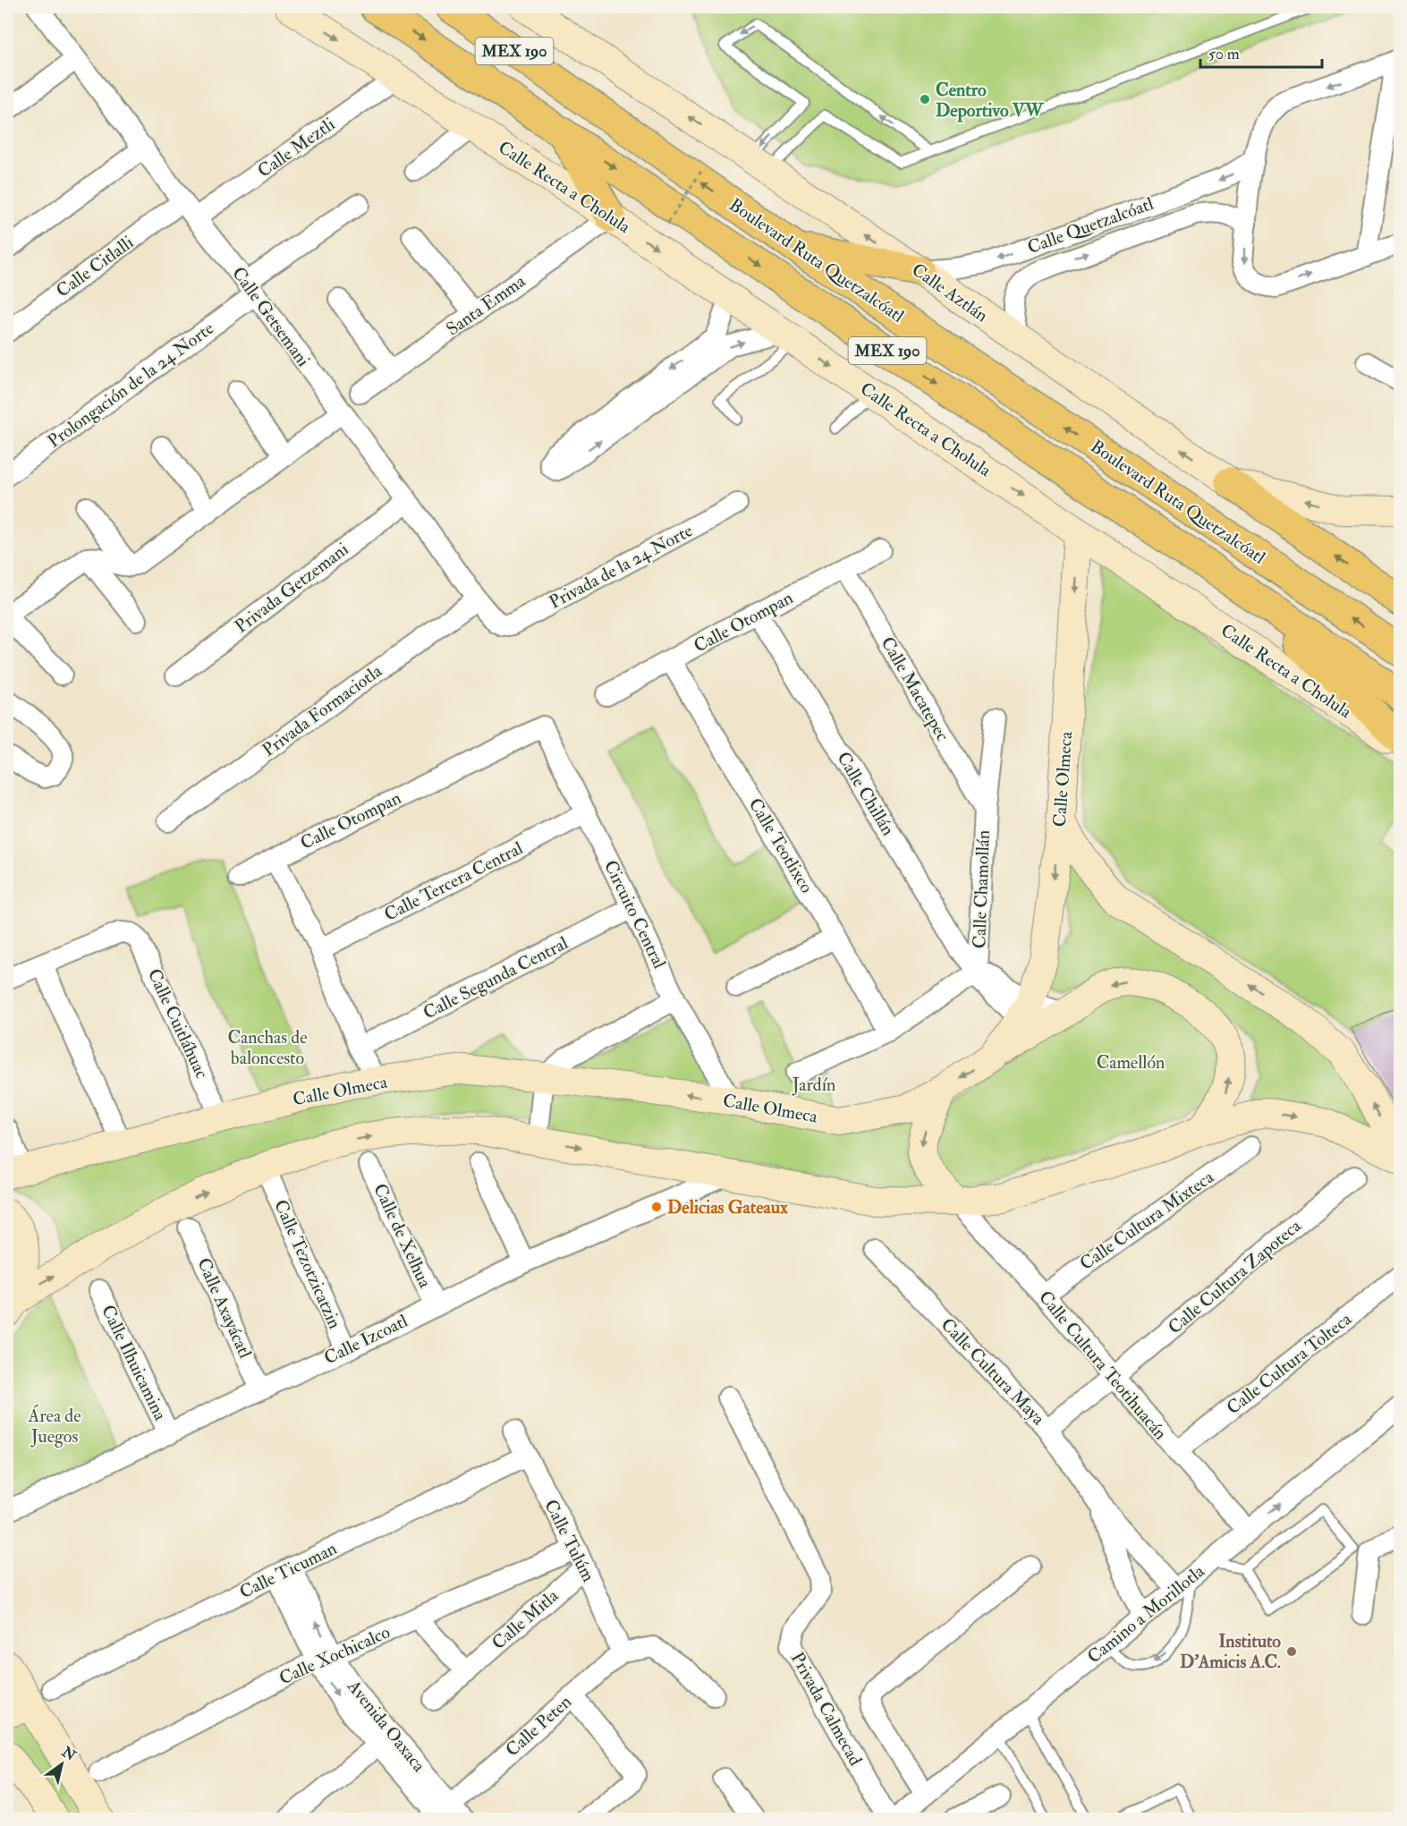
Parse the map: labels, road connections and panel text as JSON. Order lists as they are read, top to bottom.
{
  "streets": {
    "main road": ["MEX 190", "Boulevard Ruta Quetzalcóatl"],
    "street": [
      "Calle Meztli",
      "Calle Recta a Cholula",
      "Calle Quetzalcóatl",
      "Calle Citlalli",
      "Calle Aztlán",
      "Santa Emma",
      "Calle Getsemani",
      "Prolongación de la 24 Norte",
      "Privada de la 24 Norte",
      "Privada Getzemani",
      "Calle Otompan",
      "Calle Macatepec",
      "Privada Formaciotla",
      "Calle Olmeca",
      "Calle Chillán",
      "Calle Teotlixco",
      "Calle Tercera Central",
      "Calle Chamollán",
      "Circuito Central",
      "Calle Segunda Central",
      "Calle Cuitláhuac",
      "Calle Cultura Mixteca",
      "Calle de Xelhua",
      "Calle Tezotzicatzin",
      "Calle Cultura Zapoteca",
      "Calle Axayácatl",
      "Calle Izcoatl",
      "Calle Ilhuicamina",
      "Calle Cultura Tolteca",
      "Calle Cultura Teotihuacán",
      "Calle Cultura Maya",
      "Calle Tulúm",
      "Calle Ticuman",
      "Camino a Morillotla",
      "Calle Mitla",
      "Calle Xochicalco",
      "Privada Calmecad",
      "Avenida Oaxaca",
      "Calle Peten"
    ]
  },
  "crossings": [
    ["Calle Meztli", "Calle Recta a Cholula"],
    ["Calle Meztli", "Calle Getsemani"],
    ["Calle Recta a Cholula", "Santa Emma"],
    ["Calle Recta a Cholula", "Calle Olmeca"],
    ["Calle Quetzalcóatl", "Calle Aztlán"],
    ["Calle Citlalli", "Calle Getsemani"],
    ["Calle Getsemani", "Prolongación de la 24 Norte"],
    ["Calle Getsemani", "Privada de la 24 Norte"],
    ["Calle Getsemani", "Privada Getzemani"],
    ["Calle Getsemani", "Privada Formaciotla"],
    ["Calle Otompan", "Calle Macatepec"],
    ["Calle Otompan", "Calle Chillán"],
    ["Calle Otompan", "Calle Teotlixco"],
    ["Calle Otompan", "Circuito Central"],
    ["Calle Macatepec", "Calle Chamollán"],
    ["Calle Olmeca", "Calle Chillán"],
    ["Calle Olmeca", "Circuito Central"],
    ["Calle Olmeca", "Calle Cuitláhuac"],
    ["Calle Chillán", "Calle Chamollán"],
    ["Calle Tercera Central", "Circuito Central"],
    ["Circuito Central", "Calle Segunda Central"],
    ["Calle Cultura Mixteca", "Calle Cultura Teotihuacán"],
    ["Calle de Xelhua", "Calle Izcoatl"],
    ["Calle Tezotzicatzin", "Calle Izcoatl"],
    ["Calle Cultura Zapoteca", "Calle Cultura Teotihuacán"],
    ["Calle Cultura Zapoteca", "Calle Cultura Maya"],
    ["Calle Axayácatl", "Calle Izcoatl"],
    ["Calle Izcoatl", "Calle Ilhuicamina"],
    ["Calle Cultura Tolteca", "Calle Cultura Teotihuacán"],
    ["Calle Cultura Teotihuacán", "Camino a Morillotla"],
    ["Calle Cultura Maya", "Camino a Morillotla"],
    ["Calle Tulúm", "Calle Ticuman"],
    ["Calle Tulúm", "Calle Mitla"],
    ["Calle Tulúm", "Calle Xochicalco"],
    ["Calle Tulúm", "Calle Peten"],
    ["Calle Ticuman", "Avenida Oaxaca"],
    ["Calle Xochicalco", "Avenida Oaxaca"],
    ["Avenida Oaxaca", "Calle Peten"]
  ],
  "one_way": ["Calle Recta a Cholula", "Calle Aztlán"],
  "parks": [
    "Canchas de baloncesto",
    "Camellón",
    "Jardín",
    "Área de Juegos"
  ],
  "places": ["Centro Deportivo VW", "Delicias Gateaux", "Instituto D'Amicis A.C."],
  "scale_bar": "50 m",
  "north": "top right"
}
